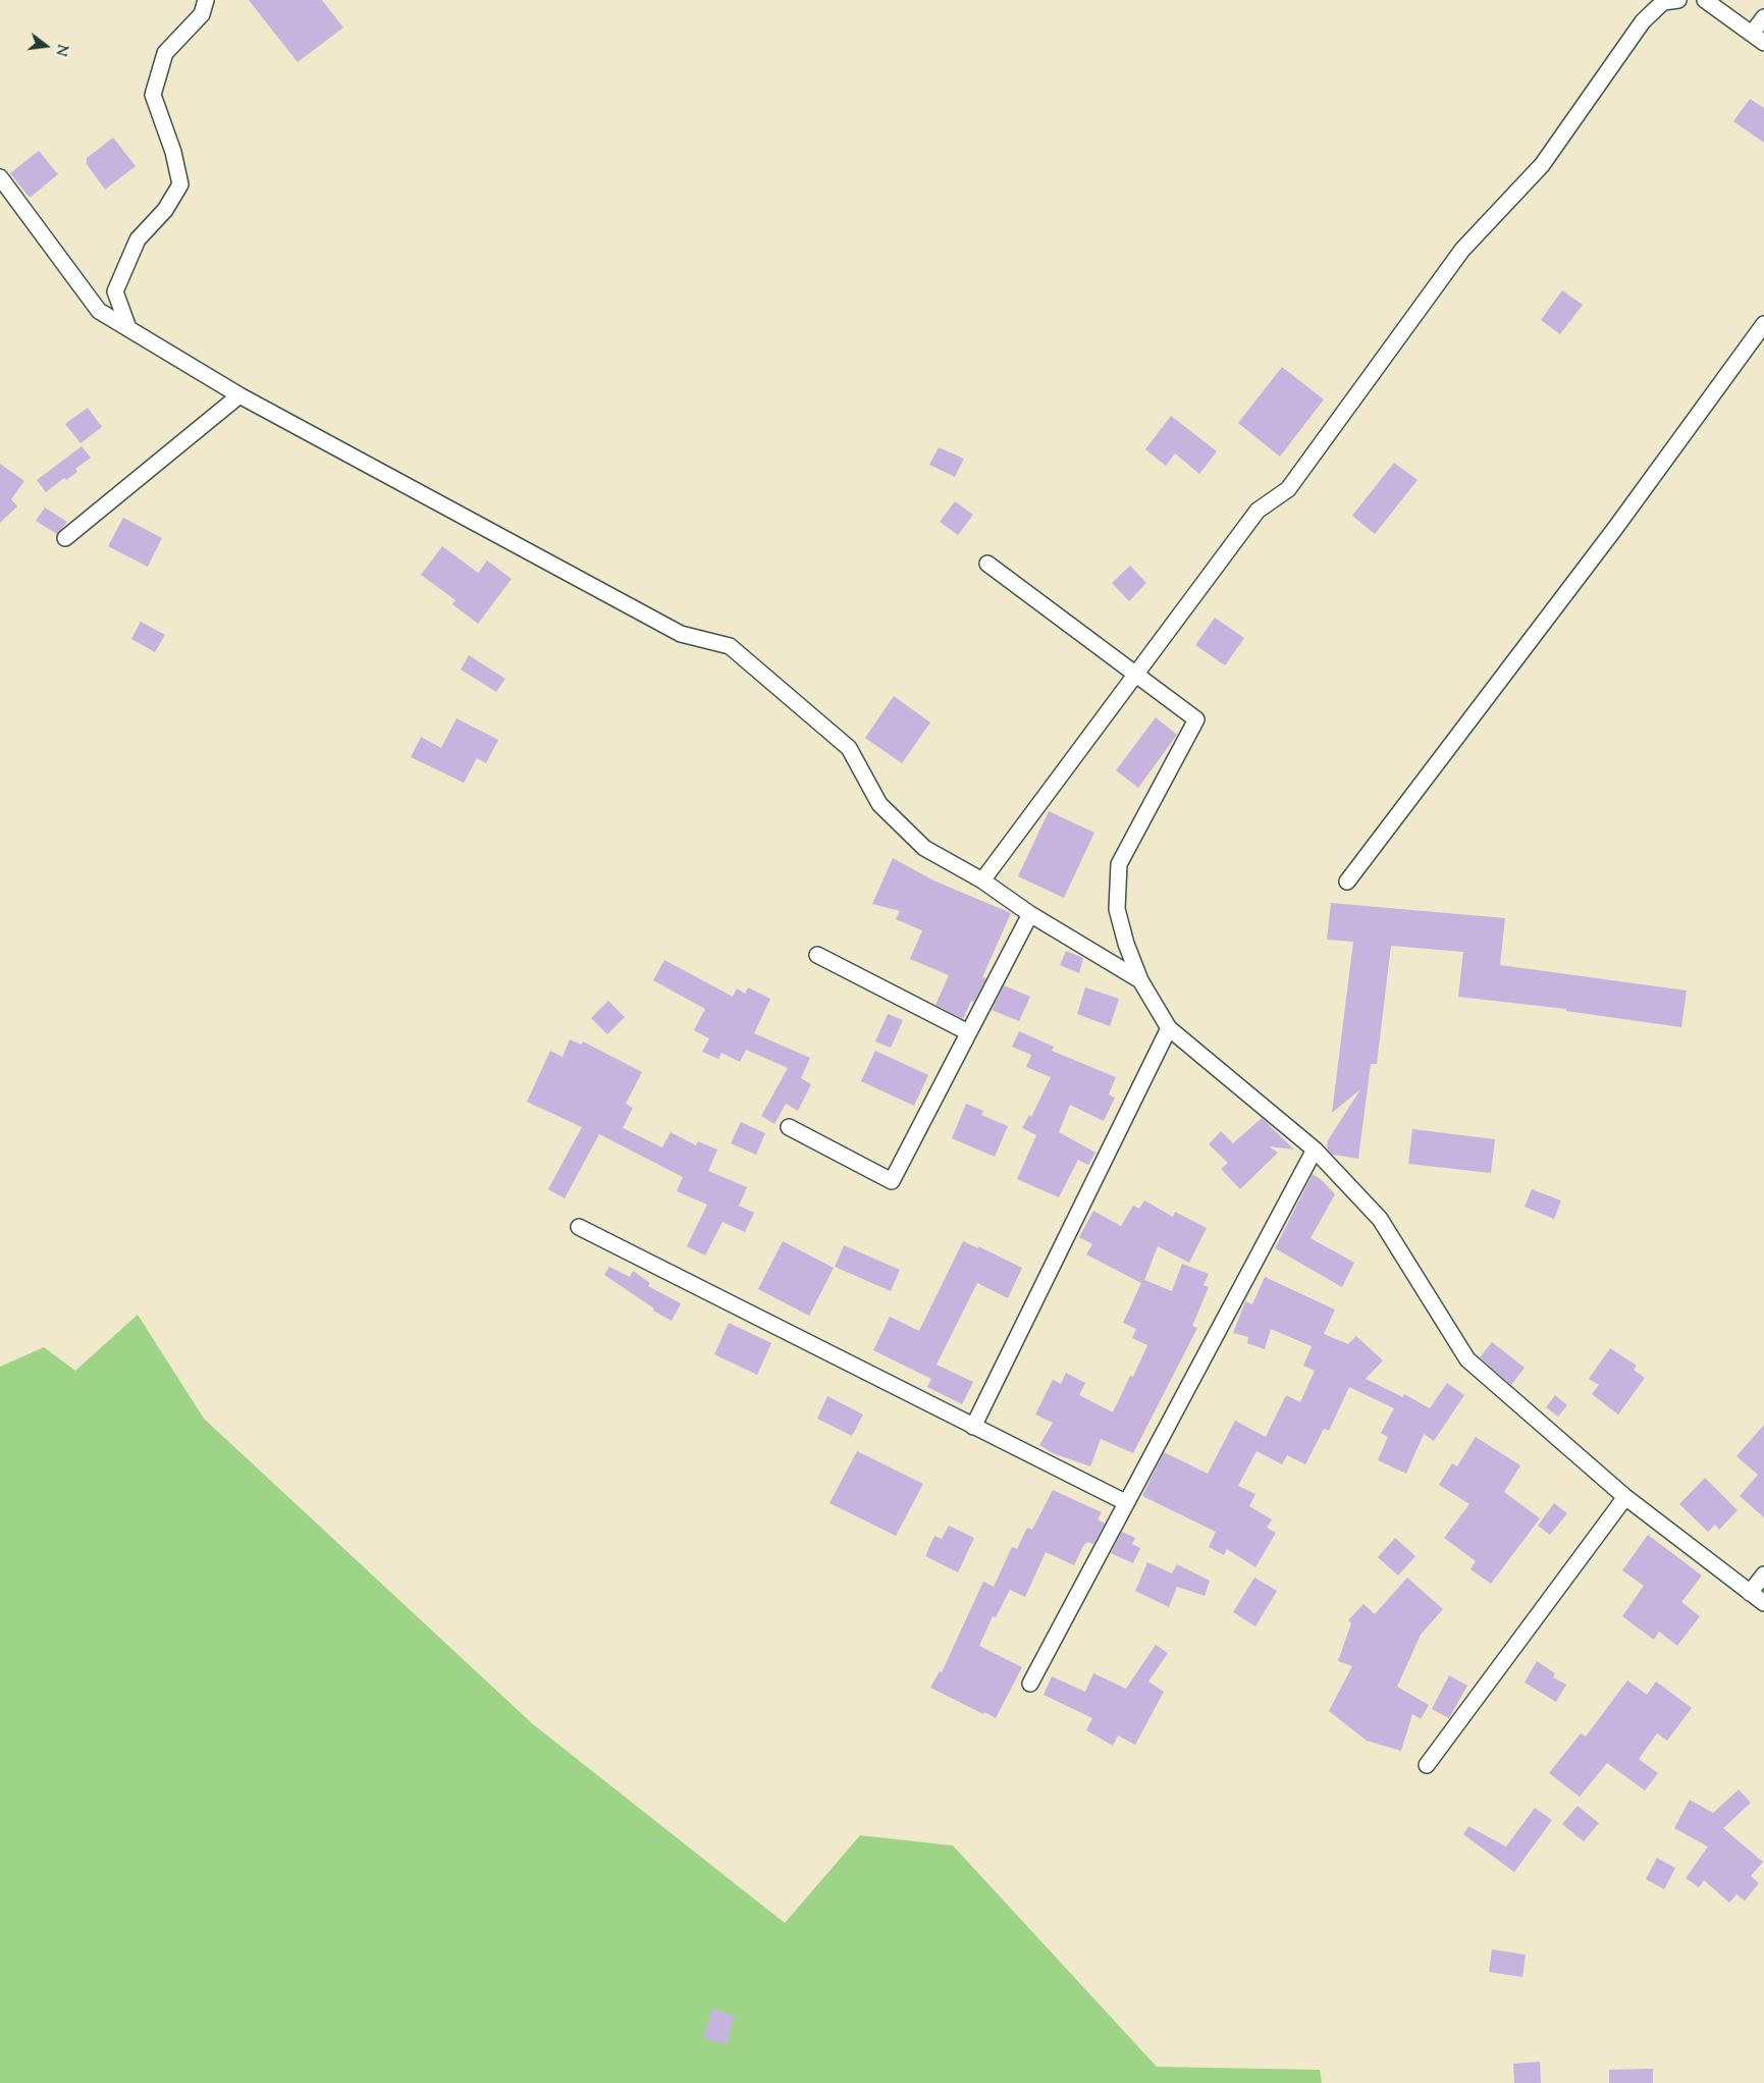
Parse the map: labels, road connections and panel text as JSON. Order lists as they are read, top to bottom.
{
  "north": "right"
}
